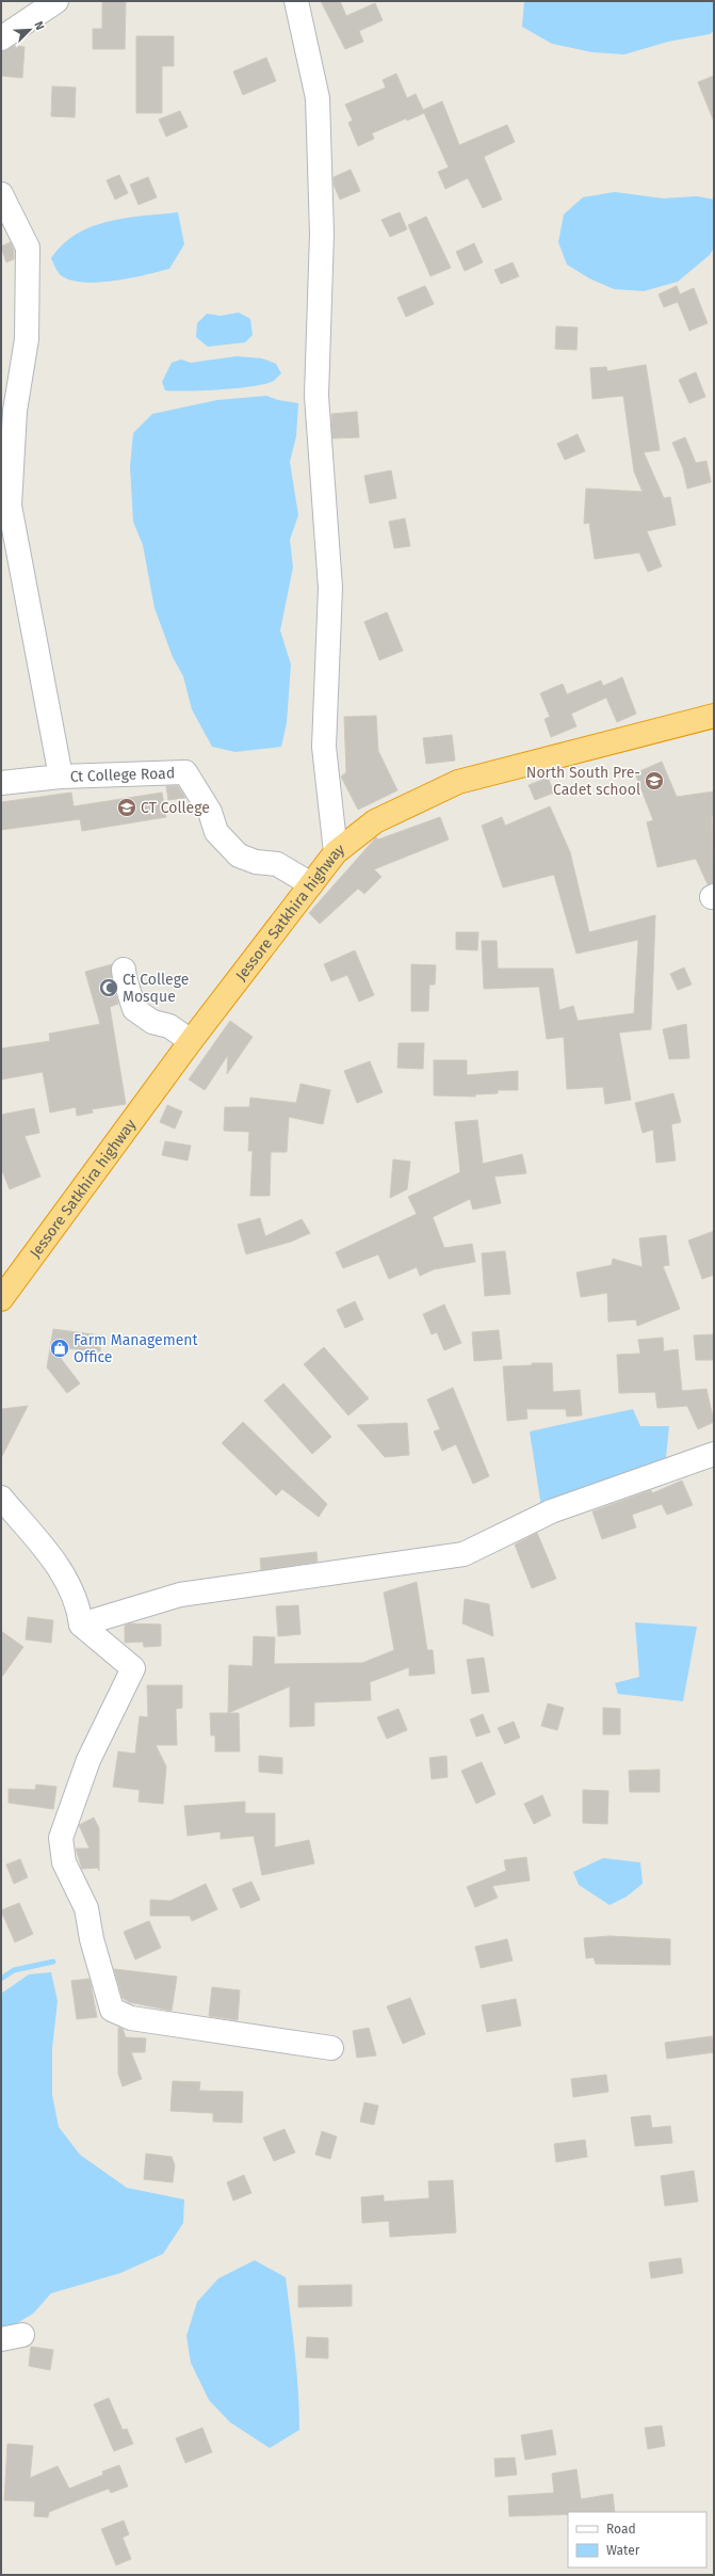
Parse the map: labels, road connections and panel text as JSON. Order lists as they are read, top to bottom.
{
  "streets": {
    "highway": ["Jessore Satkhira highway"],
    "street": ["Ct College Road"]
  },
  "crossings": [
    ["Ct College Road", "Jessore Satkhira highway"]
  ],
  "places": {
    "school or university": ["North South Pre- Cadet school", "CT College"],
    "mosque": ["Ct College Mosque"],
    "shop": ["Farm Management Office"]
  },
  "legend": ["Road", "Water"],
  "north": "top right"
}
